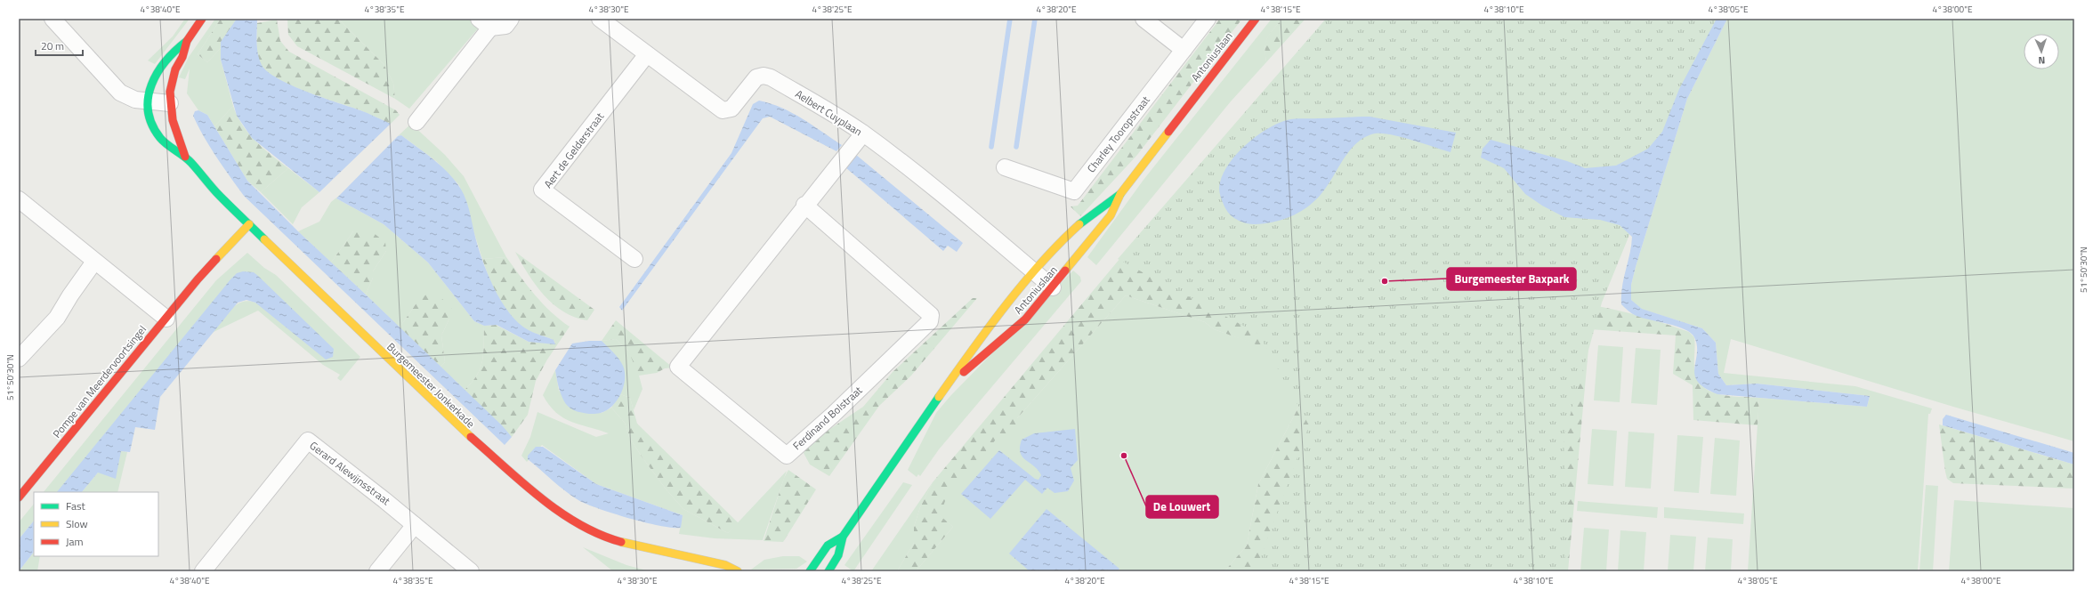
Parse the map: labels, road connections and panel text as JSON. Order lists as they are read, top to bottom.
{
  "streets": {
    "main road": ["Antoniuslaan", "Pompe van Meerdervoortsingel", "Burgemeester Jonkerkade"],
    "street": [
      "Aelbert Cuyplaan",
      "Charley Tooropstraat",
      "Aert de Gelderstraat",
      "Ferdinand Bolstraat",
      "Gerard Alewijnsstraat"
    ]
  },
  "crossings": [
    ["Antoniuslaan", "Aelbert Cuyplaan"],
    ["Aelbert Cuyplaan", "Aert de Gelderstraat"],
    ["Aelbert Cuyplaan", "Ferdinand Bolstraat"],
    ["Pompe van Meerdervoortsingel", "Burgemeester Jonkerkade"]
  ],
  "places": ["Burgemeester Baxpark", "De Louwert"],
  "legend": ["Fast", "Slow", "Jam"],
  "scale_bar": "20 m",
  "north": "bottom",
  "coordinates": [
    "4°38'40\"E",
    "4°38'35\"E",
    "4°38'30\"E",
    "4°38'25\"E",
    "4°38'20\"E",
    "4°38'15\"E",
    "4°38'10\"E",
    "4°38'05\"E",
    "4°38'00\"E",
    "51°50'30\"N"
  ]
}
